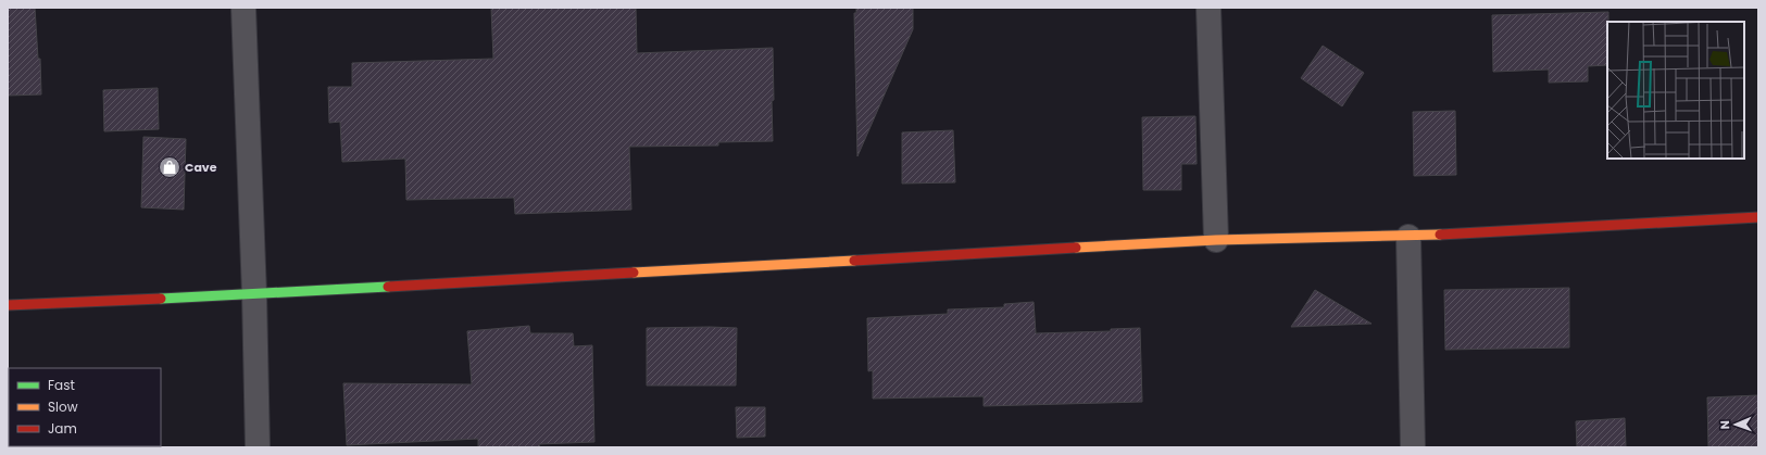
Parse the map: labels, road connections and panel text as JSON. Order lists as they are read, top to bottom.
{
  "places": {
    "shop": ["Cave"]
  },
  "legend": ["Fast", "Slow", "Jam"],
  "north": "left"
}
